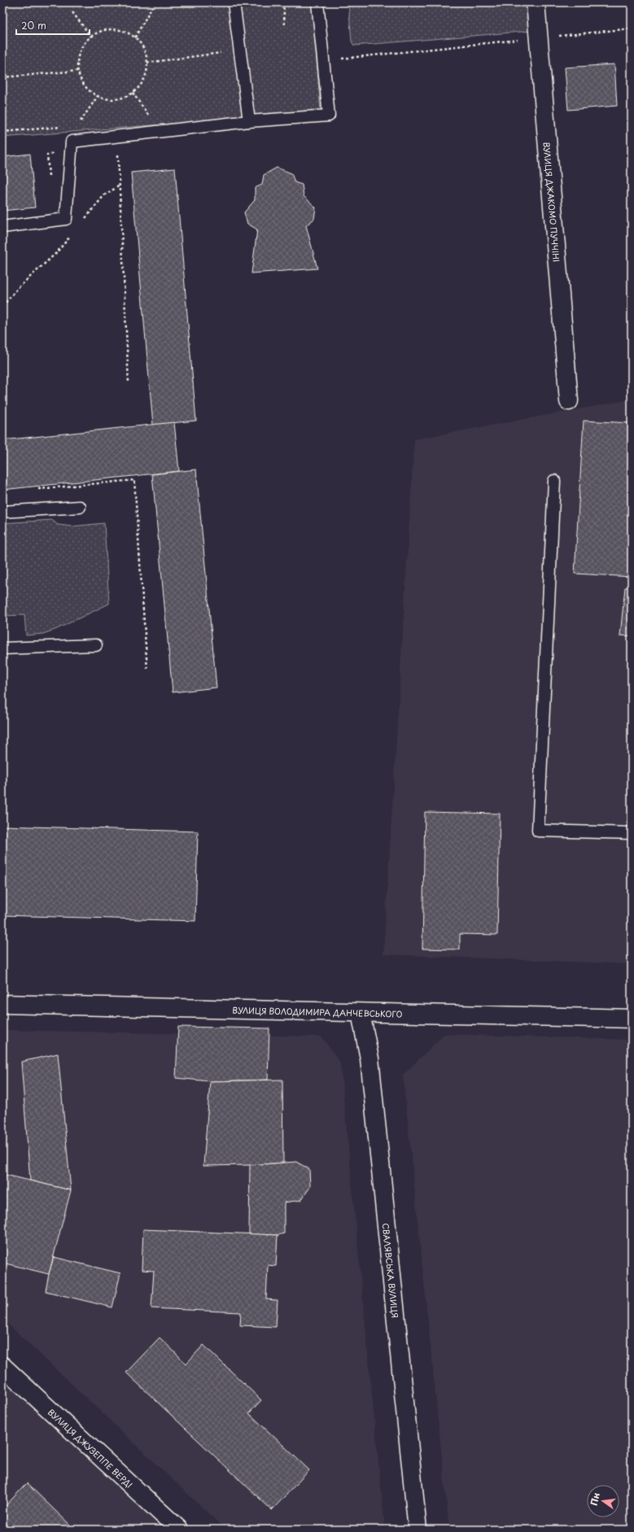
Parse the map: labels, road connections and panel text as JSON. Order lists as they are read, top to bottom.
{
  "streets": {
    "street": [
      "ВУЛИЦЯ ДЖАКОМО ПУЧЧІНІ",
      "ВУЛИЦЯ ВОЛОДИМИРА ДАНЧЕВСЬКОГО",
      "СВАЛЯВСЬКА ВУЛИЦЯ",
      "ВУЛИЦЯ ДЖУЗЕППЕ ВЕРДІ"
    ]
  },
  "crossings": [
    ["ВУЛИЦЯ ВОЛОДИМИРА ДАНЧЕВСЬКОГО", "СВАЛЯВСЬКА ВУЛИЦЯ"]
  ],
  "scale_bar": "20 m",
  "north": "left"
}
